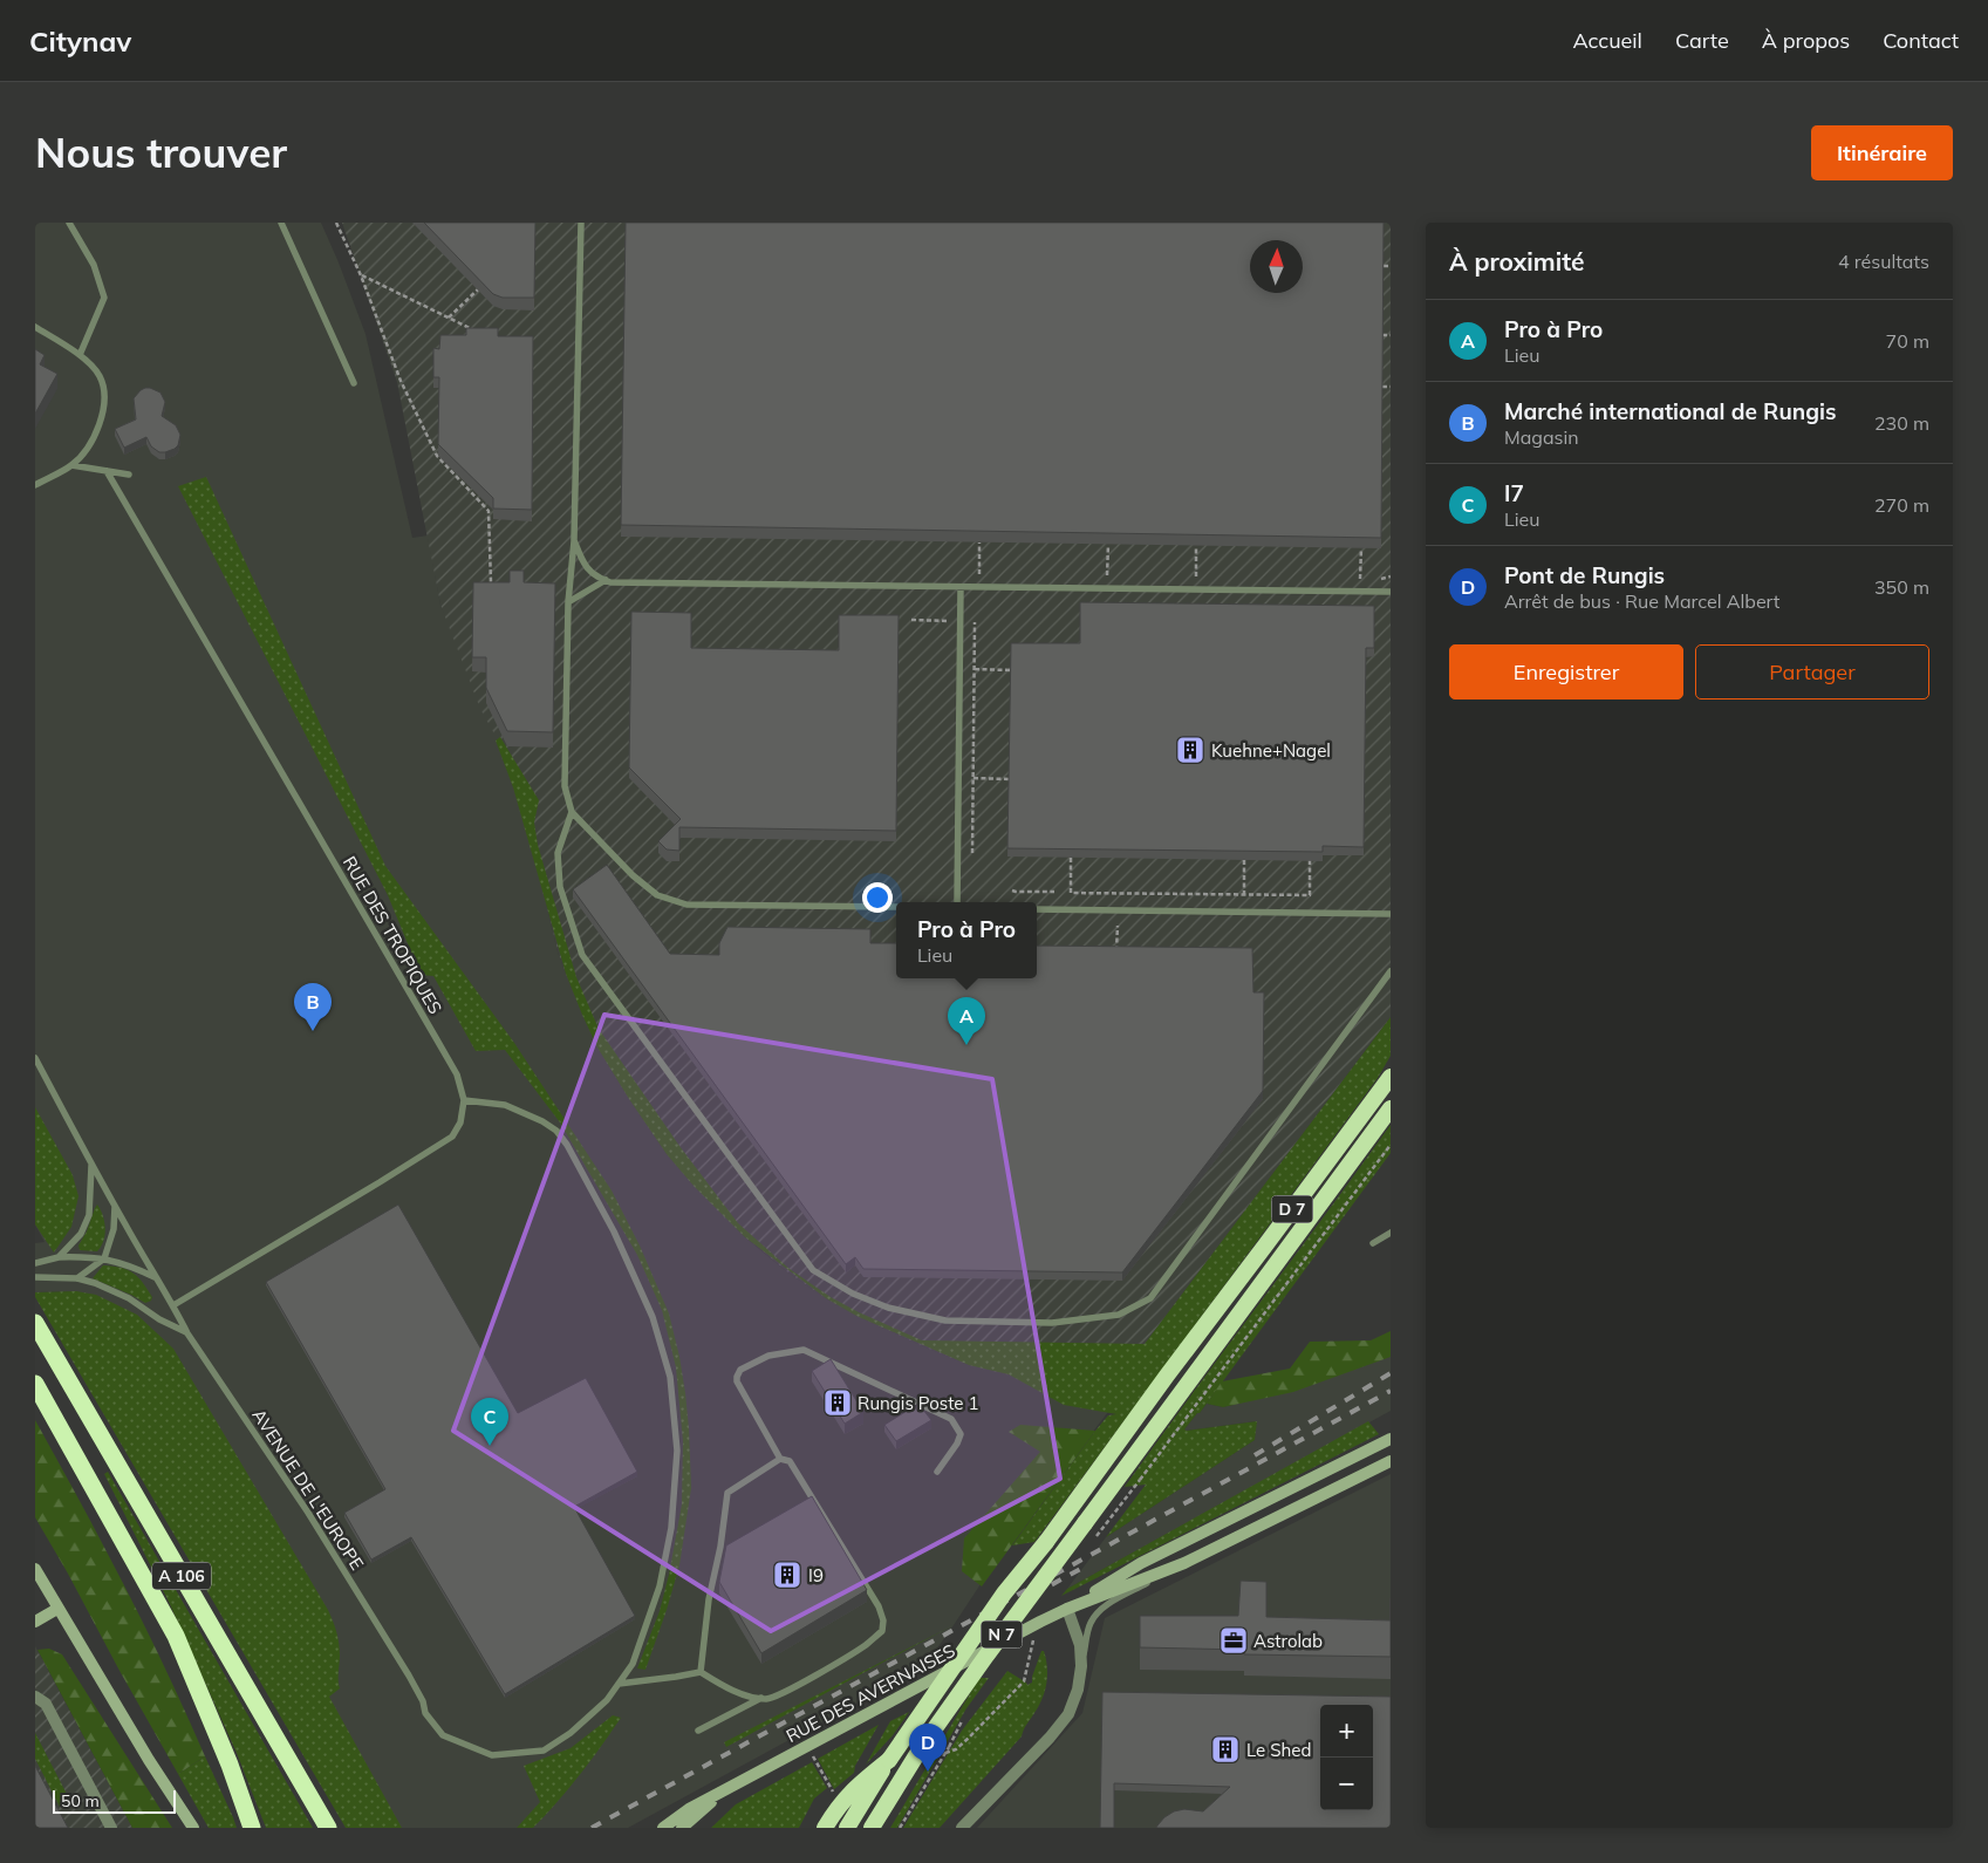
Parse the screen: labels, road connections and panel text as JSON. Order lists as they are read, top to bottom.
{
  "streets": {
    "highway": ["D 7", "A 106", "N 7"],
    "main road": ["RUE DES AVERNAISES"],
    "lane": ["RUE DES TROPIQUES", "AVENUE DE L'EUROPE"]
  },
  "crossings": [
    ["RUE DES TROPIQUES", "AVENUE DE L'EUROPE"],
    ["D 7", "N 7"]
  ],
  "places": {
    "building": [
      "Kuehne+Nagel",
      "Rungis Poste 1",
      "I9",
      "Le Shed"
    ],
    "office": ["Astrolab"]
  },
  "scale_bar": "50 m",
  "north": "top",
  "page": {
    "header": "Citynav",
    "nav": [
      "Accueil",
      "Carte",
      "À propos",
      "Contact"
    ],
    "buttons": [
      "Itinéraire",
      ["Enregistrer", "Partager"]
    ],
    "title": "Nous trouver",
    "heading": ["À proximité", "4 résultats"],
    "list": [
      {
        "mark": "A",
        "name": "Pro à Pro",
        "note": "Lieu",
        "value": "70 m"
      },
      {
        "mark": "B",
        "name": "Marché international de Rungis",
        "note": "Magasin",
        "value": "230 m"
      },
      {
        "mark": "C",
        "name": "I7",
        "note": "Lieu",
        "value": "270 m"
      },
      {
        "mark": "D",
        "name": "Pont de Rungis",
        "note": "Arrêt de bus · Rue Marcel Albert",
        "value": "350 m"
      }
    ],
    "popup": ["Pro à Pro", "Lieu"],
    "pins": [
      "B",
      "A",
      "C",
      "D"
    ],
    "map_buttons": ["+", "−"],
    "scale": "50 m"
  }
}
